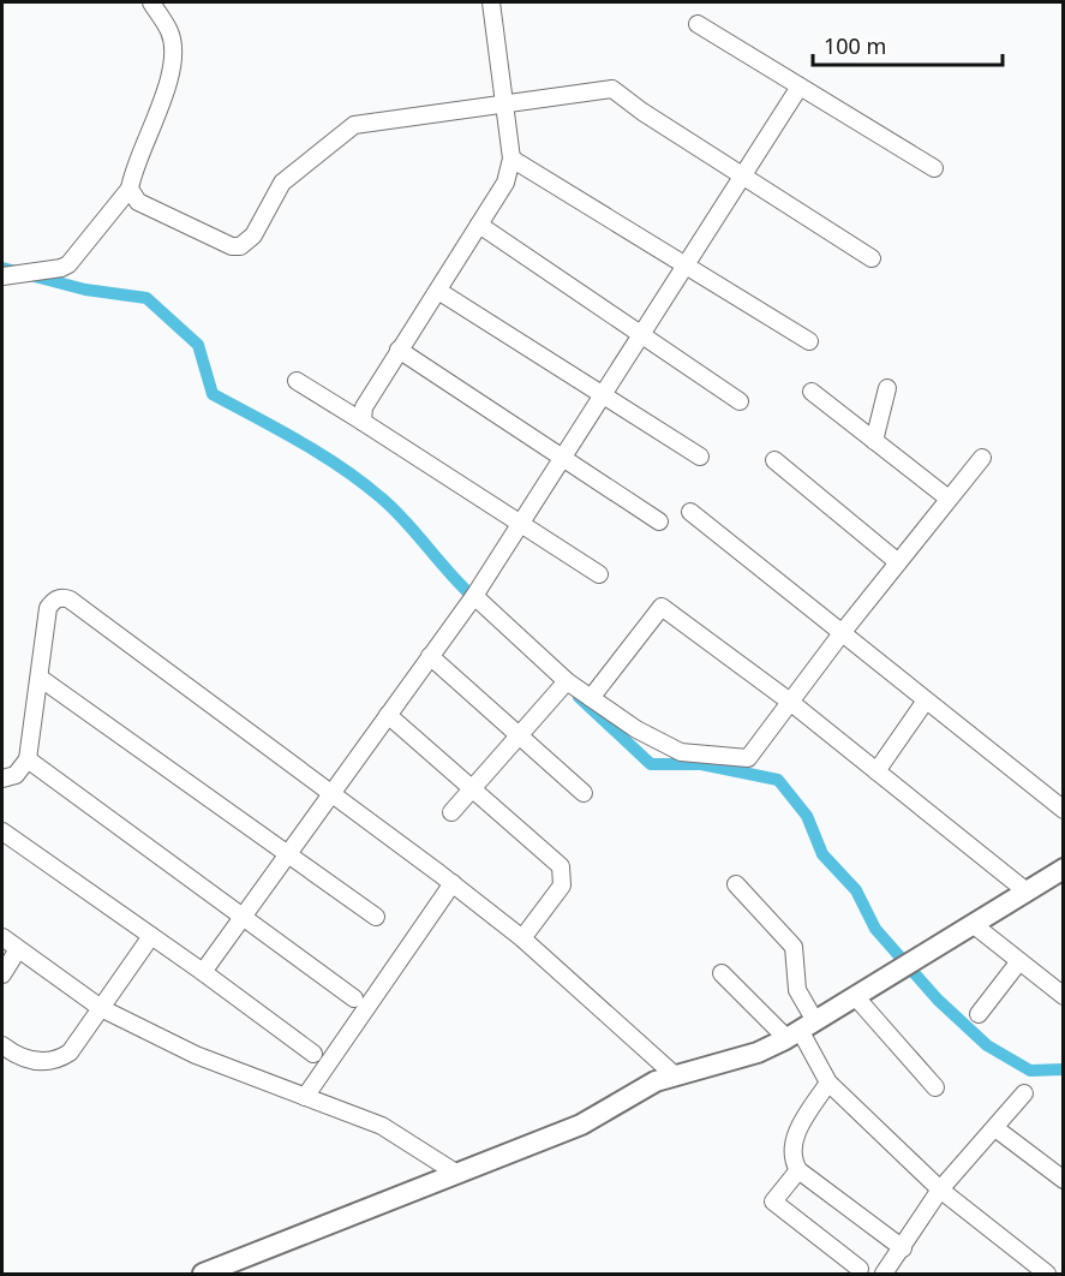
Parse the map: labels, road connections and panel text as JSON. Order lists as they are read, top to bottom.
{
  "scale_bar": "100 m"
}
